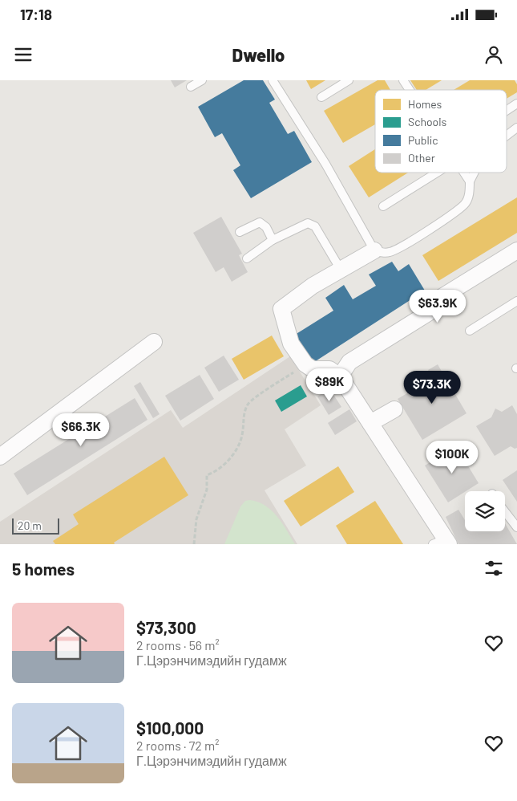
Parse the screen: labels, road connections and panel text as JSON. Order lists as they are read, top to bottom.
{
  "legend": [
    "Homes",
    "Schools",
    "Public",
    "Other"
  ],
  "scale_bar": "20 m",
  "page": {
    "status": "17:18",
    "header": "Dwello",
    "price": [
      "$63.9K",
      "$89K",
      "$73.3K",
      "$66.3K",
      "$100K"
    ],
    "scale": "20 m",
    "heading": "5 homes",
    "list": [
      {
        "name": "$73,300",
        "note": "2 rooms · 56 m² · Г.Цэрэнчимэдийн гудамж"
      },
      {
        "name": "$100,000",
        "note": "2 rooms · 72 m² · Г.Цэрэнчимэдийн гудамж"
      }
    ]
  }
}
